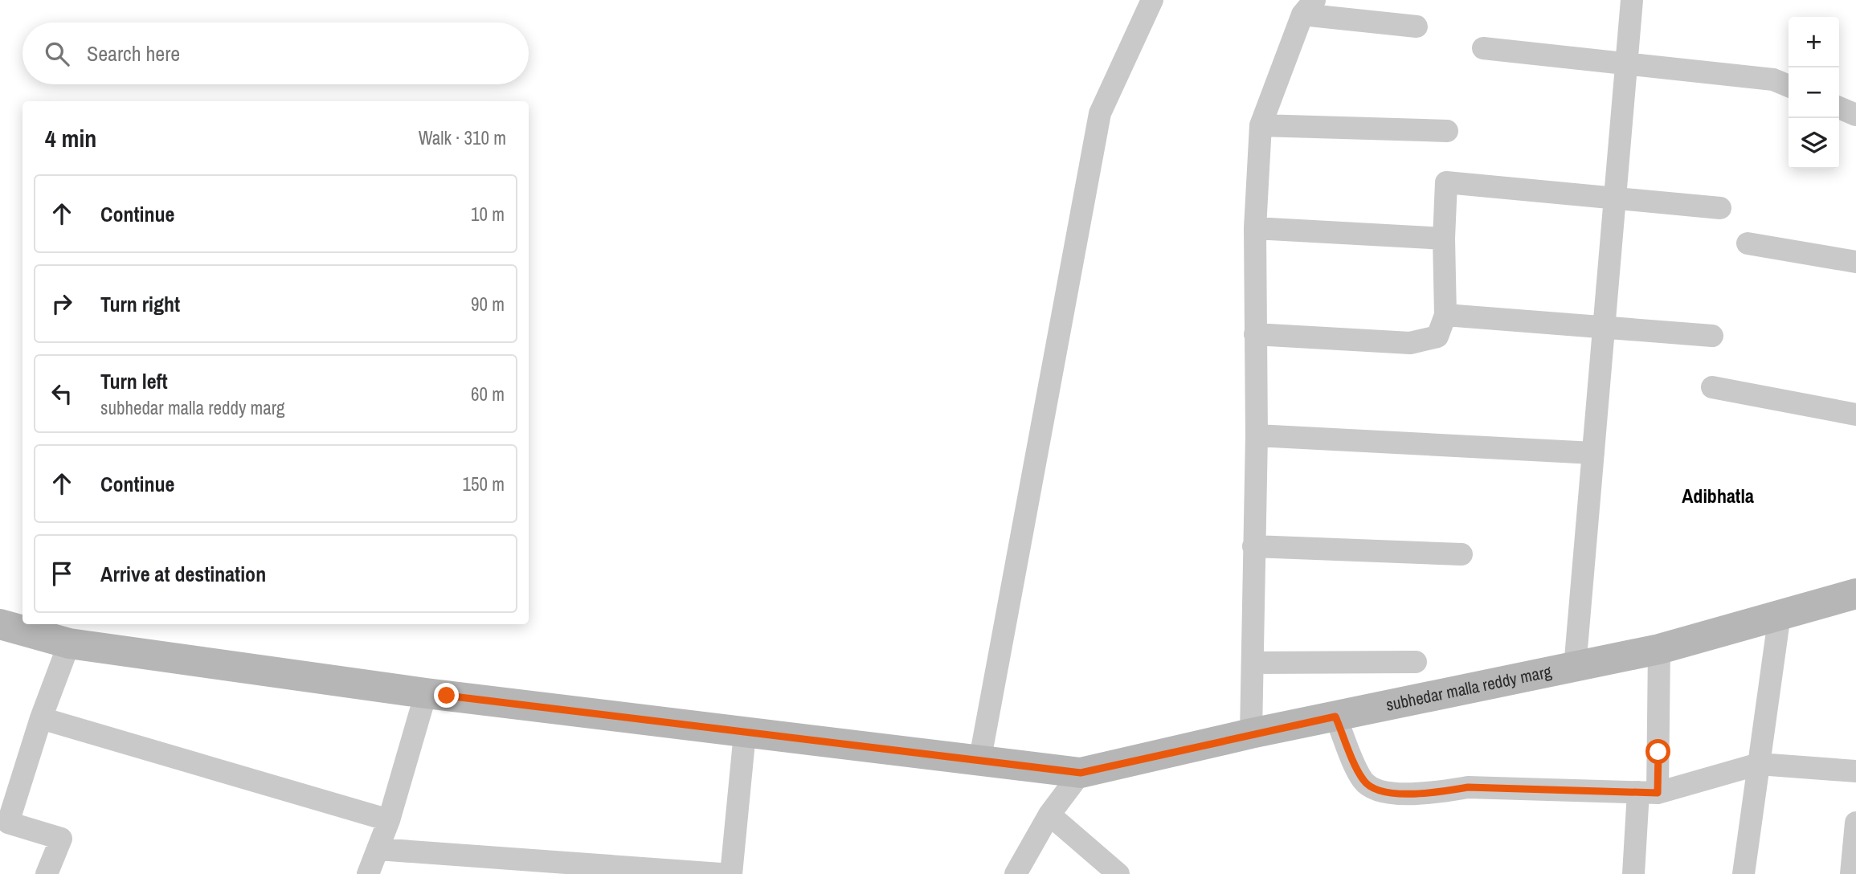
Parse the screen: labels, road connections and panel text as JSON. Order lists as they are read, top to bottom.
{
  "streets": {
    "street": ["subhedar malla reddy marg"]
  },
  "districts": ["Adibhatla"],
  "page": {
    "map_buttons": ["+", "−"],
    "search": "Search here",
    "heading": ["4 min", "Walk · 310 m"],
    "list": [
      ["Continue", "10 m"],
      ["Turn right", "90 m"],
      ["Turn left", "subhedar malla reddy marg", "60 m"],
      ["Continue", "150 m"],
      "Arrive at destination"
    ]
  }
}
